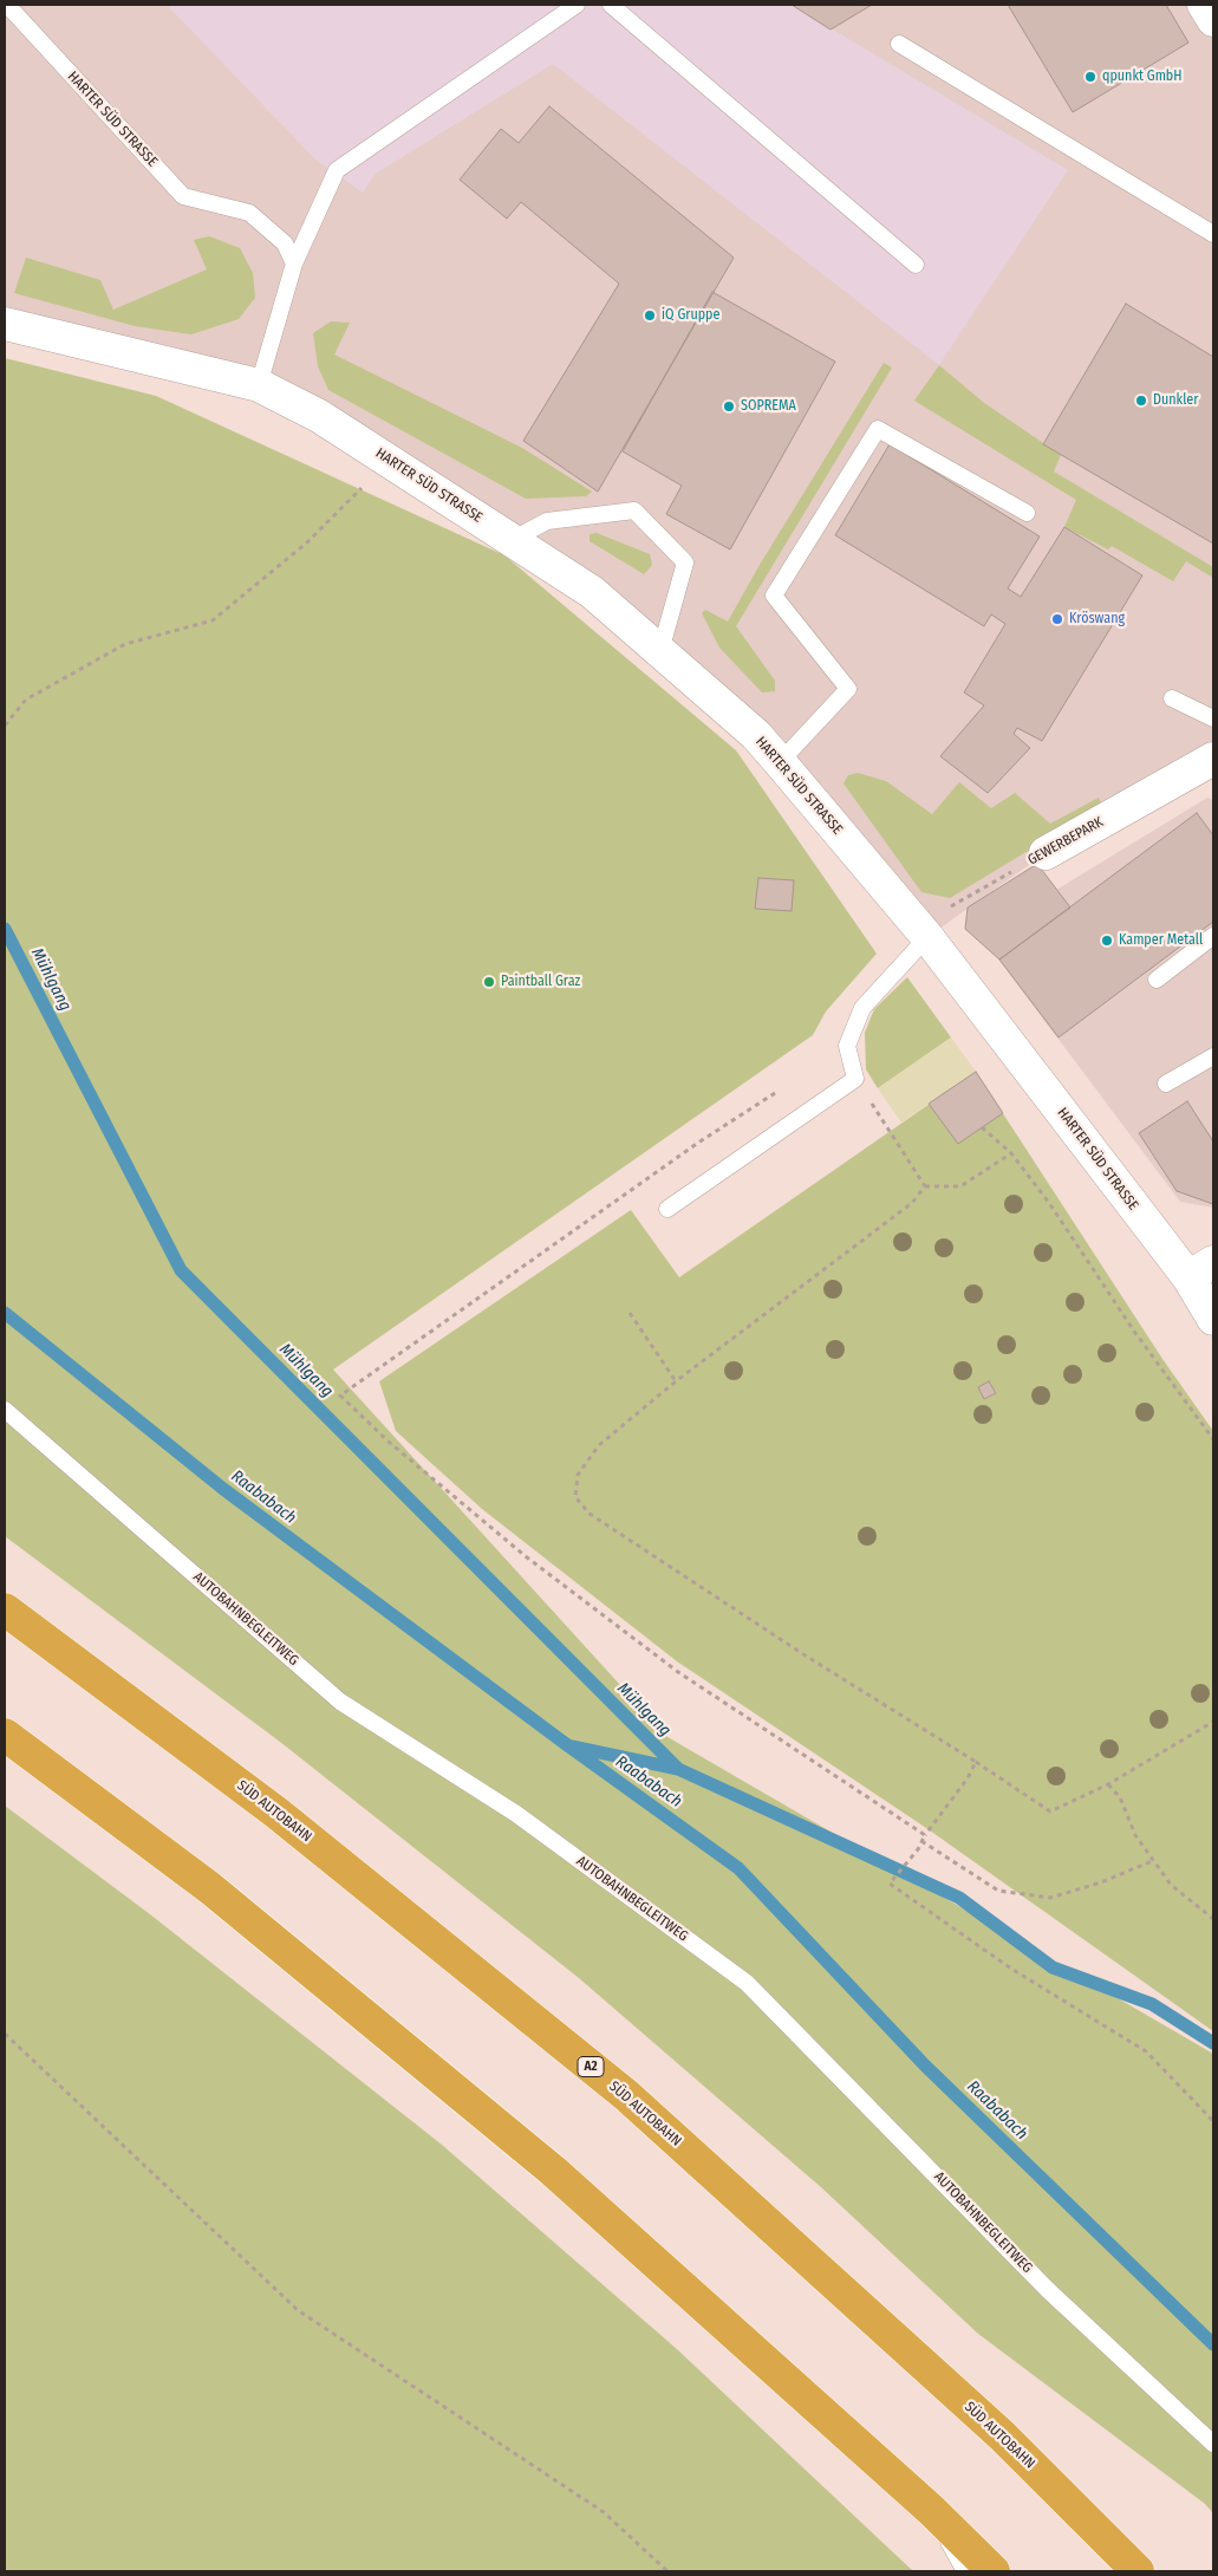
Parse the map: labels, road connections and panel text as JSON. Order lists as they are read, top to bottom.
{
  "streets": {
    "highway": ["SÜD AUTOBAHN", "A2"],
    "street": ["HARTER SÜD STRASSE", "GEWERBEPARK"],
    "lane": ["AUTOBAHNBEGLEITWEG"]
  },
  "crossings": [
    ["HARTER SÜD STRASSE", "GEWERBEPARK"]
  ],
  "water": ["Mühlgang", "Raababach"],
  "places": [
    "qpunkt GmbH",
    "iQ Gruppe",
    "Dunkler",
    "SOPREMA",
    "Kröswang",
    "Kamper Metall",
    "Paintball Graz"
  ]
}
